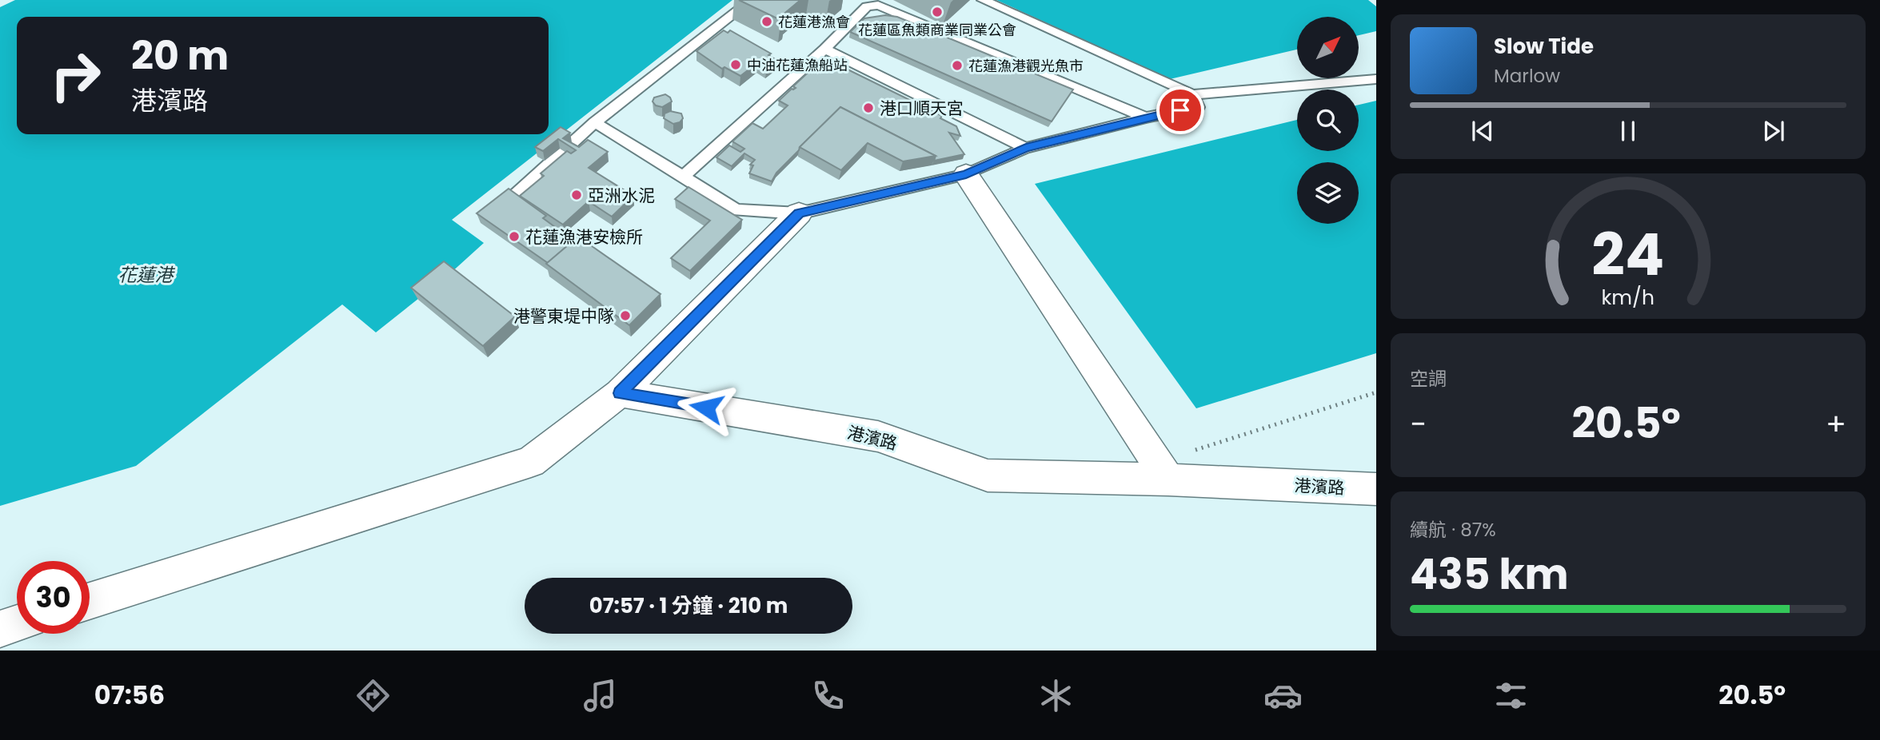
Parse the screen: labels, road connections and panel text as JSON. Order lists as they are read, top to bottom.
{
  "streets": {
    "street": ["港濱路"]
  },
  "water": ["花蓮港"],
  "places": [
    "花蓮區魚類商業同業公會",
    "花蓮港漁會",
    "中油花蓮漁船站",
    "花蓮漁港觀光魚市",
    "港口順天宮",
    "亞洲水泥",
    "花蓮漁港安檢所",
    "港警東堤中隊"
  ],
  "north": "top right",
  "page": {
    "turn": ["20 m", "港濱路"],
    "song": ["Slow Tide", "Marlow"],
    "tile": [
      "空調",
      ["續航 · 87%", "435 km"]
    ],
    "heat": ["−", "20.5°", "+"],
    "limit": "30",
    "trip": "07:57 · 1 分鐘 · 210 m",
    "tabs": ["07:56", "20.5°"],
    "gauge": ["24", "km/h"]
  }
}
